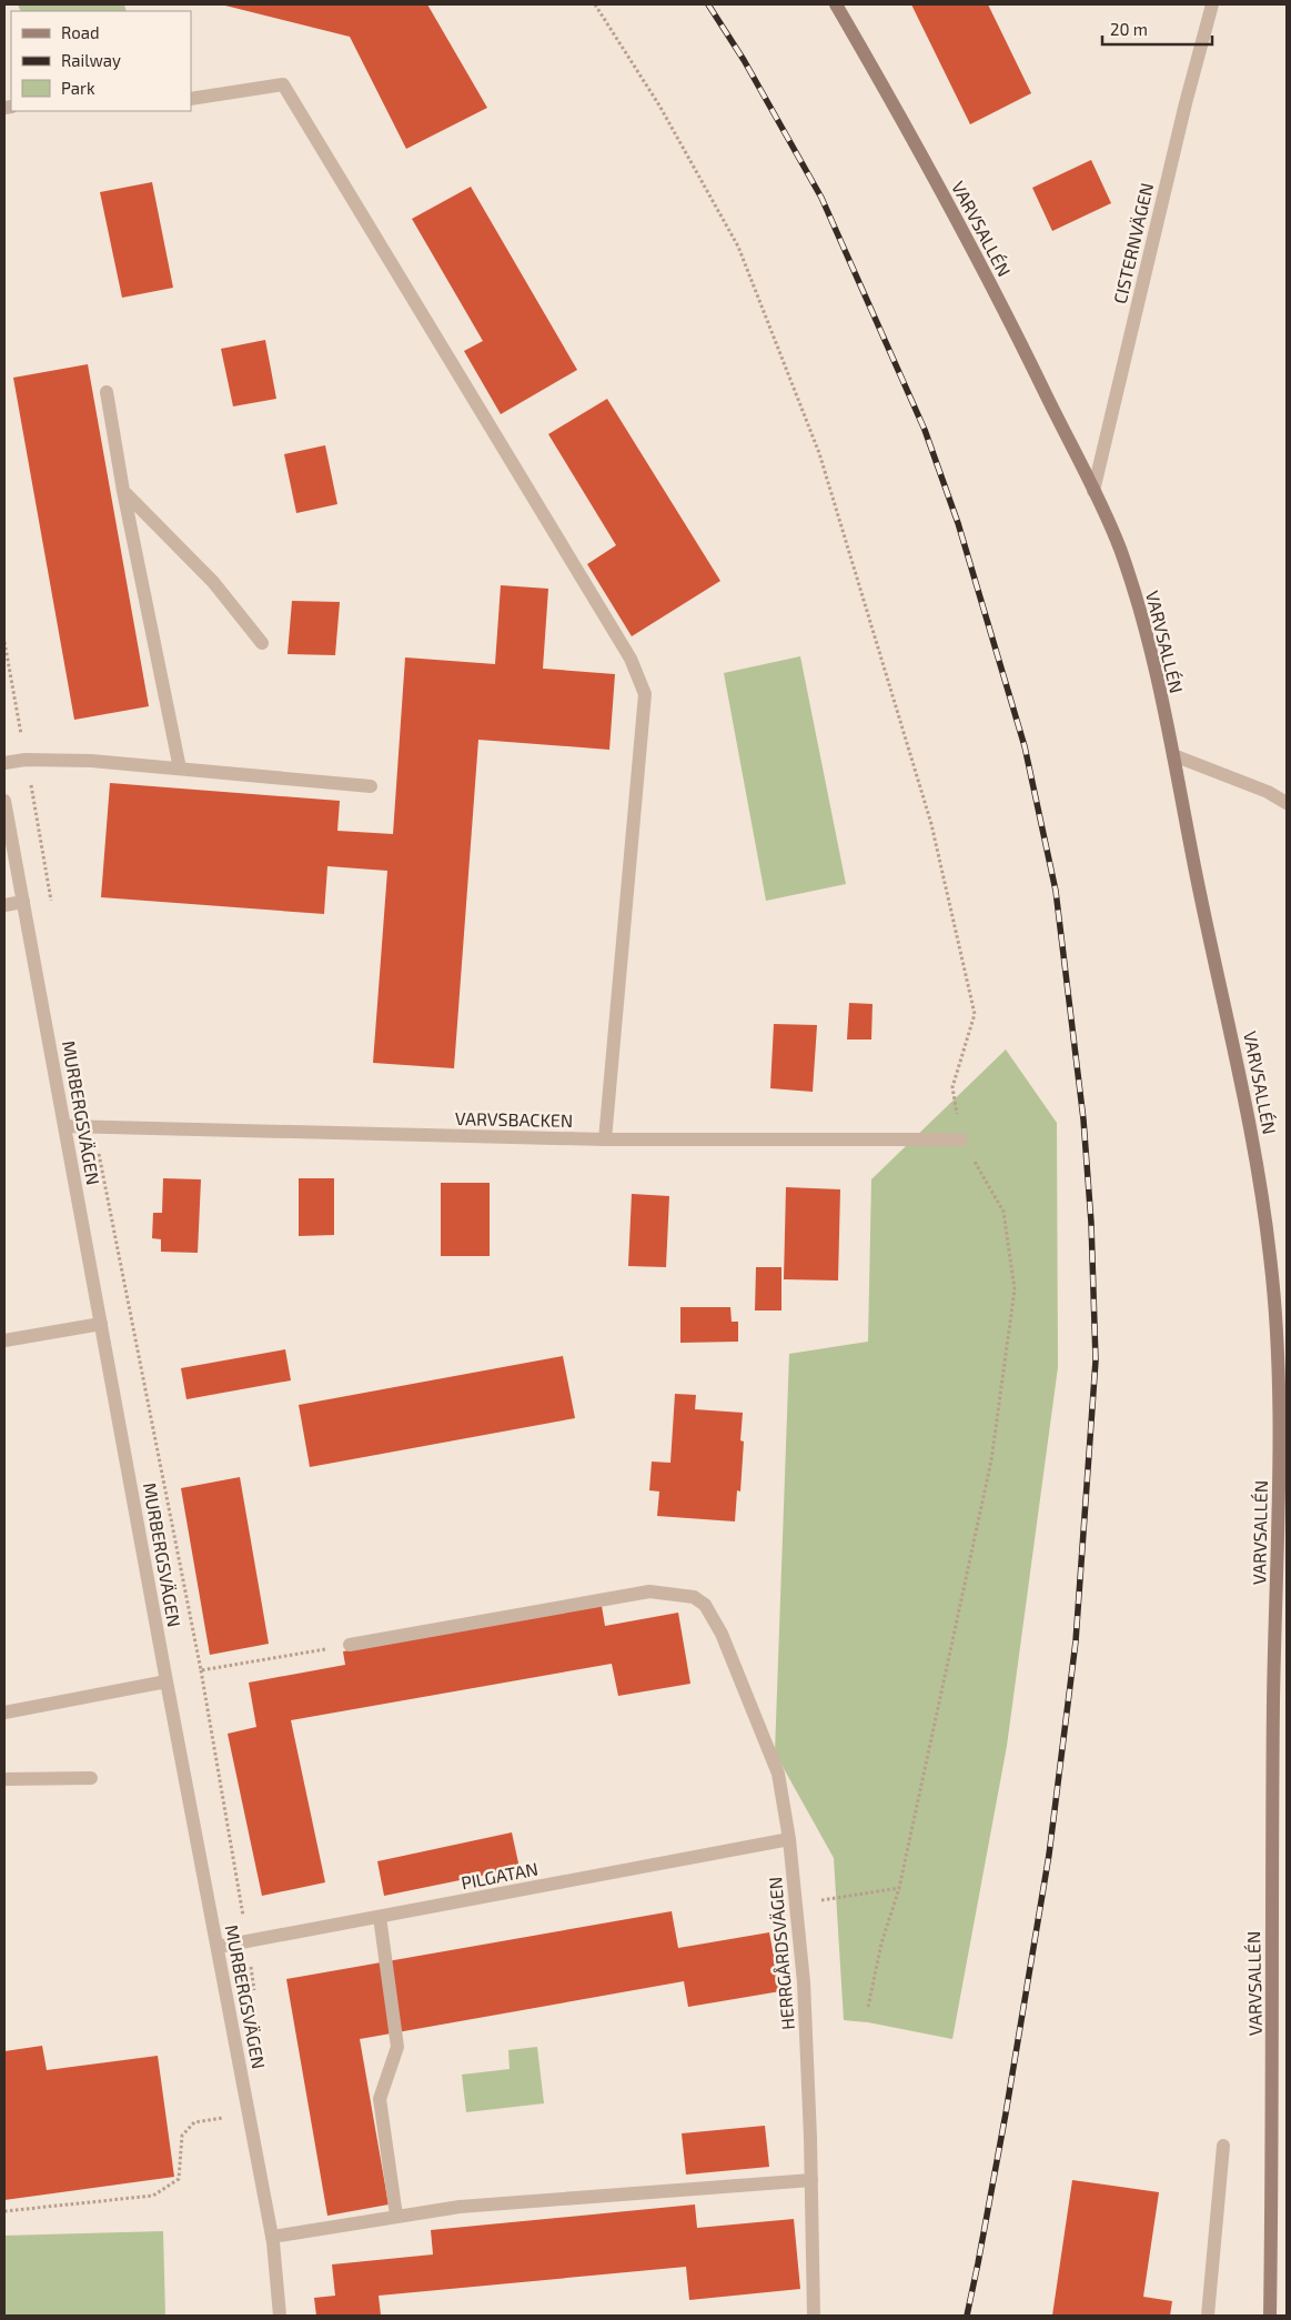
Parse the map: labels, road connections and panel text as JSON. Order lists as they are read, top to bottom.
{
  "streets": {
    "street": [
      "VARVSALLÉN",
      "CISTERNVÄGEN",
      "MURBERGSVÄGEN",
      "VARVSBACKEN",
      "PILGATAN",
      "HERRGÅRDSVÄGEN"
    ]
  },
  "crossings": [
    ["VARVSALLÉN", "CISTERNVÄGEN"],
    ["MURBERGSVÄGEN", "VARVSBACKEN"],
    ["MURBERGSVÄGEN", "PILGATAN"],
    ["PILGATAN", "HERRGÅRDSVÄGEN"]
  ],
  "legend": ["Road", "Railway", "Park"],
  "scale_bar": "20 m"
}
